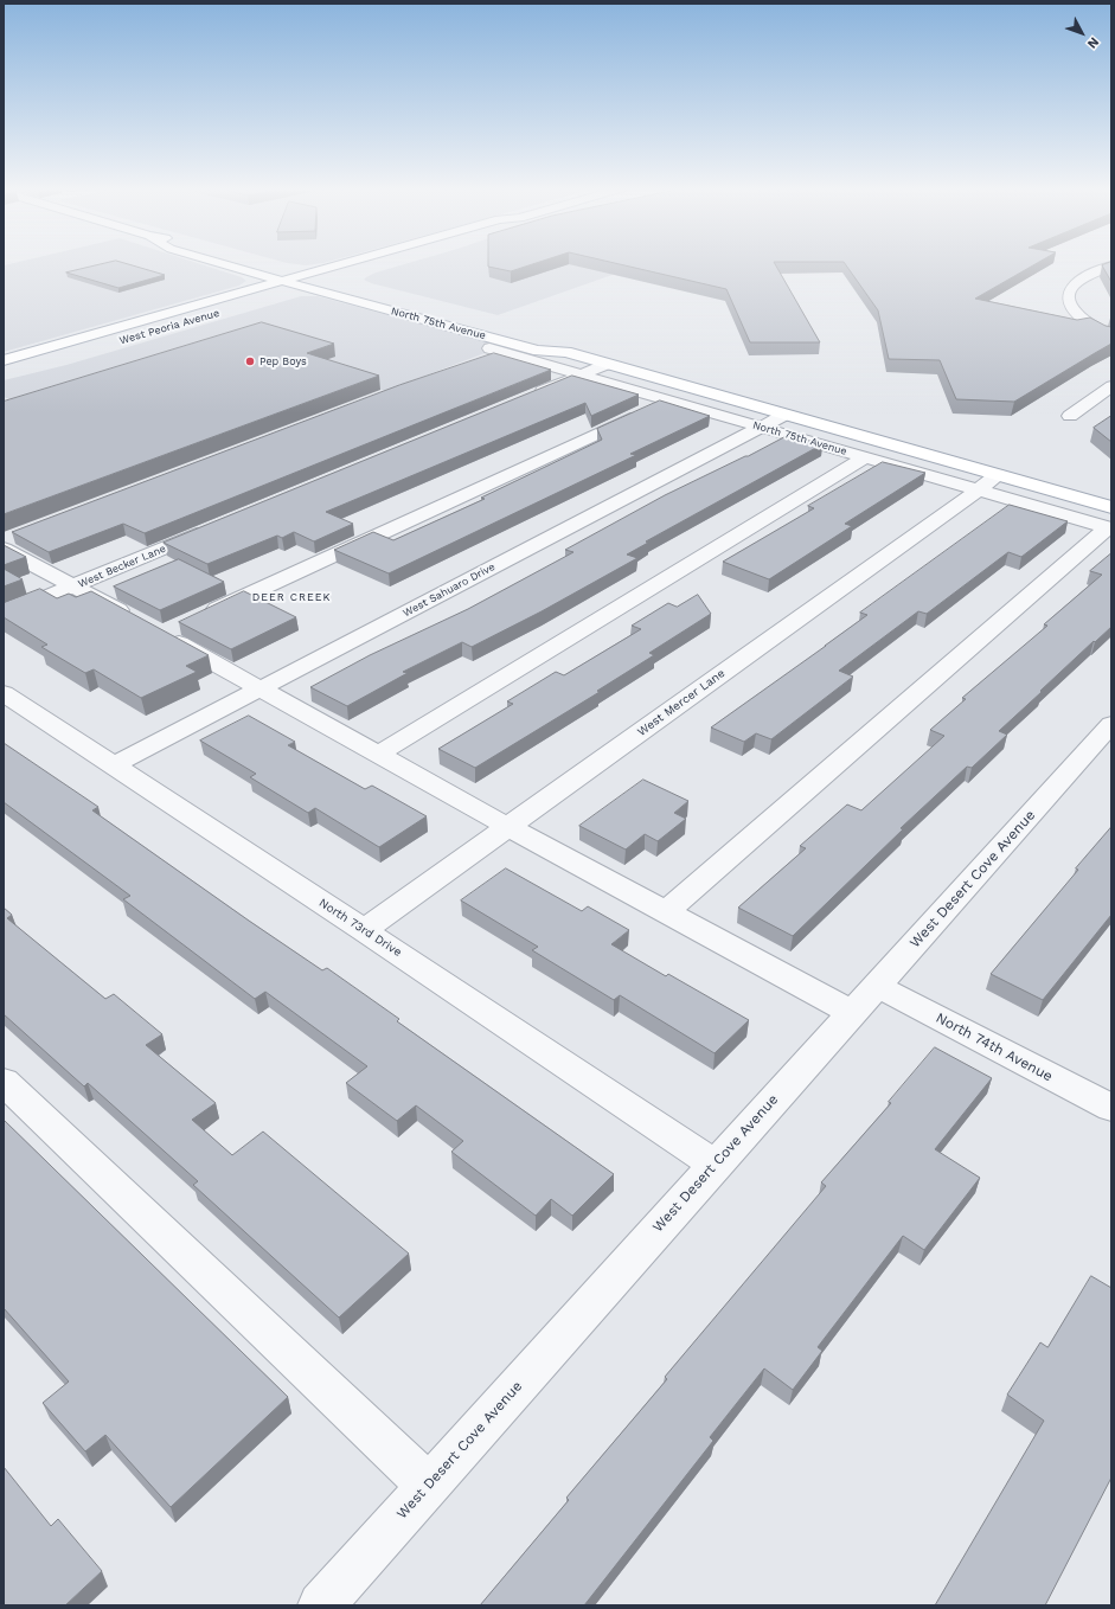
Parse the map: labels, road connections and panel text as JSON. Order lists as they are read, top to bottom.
{
  "streets": {
    "main road": ["North 75th Avenue", "West Peoria Avenue"],
    "street": [
      "West Becker Lane",
      "West Sahuaro Drive",
      "West Mercer Lane",
      "West Desert Cove Avenue",
      "North 73rd Drive",
      "North 74th Avenue"
    ]
  },
  "crossings": [
    ["North 75th Avenue", "West Peoria Avenue"],
    ["North 75th Avenue", "West Sahuaro Drive"],
    ["North 75th Avenue", "West Mercer Lane"],
    ["West Sahuaro Drive", "North 73rd Drive"],
    ["West Mercer Lane", "North 73rd Drive"],
    ["West Desert Cove Avenue", "North 73rd Drive"],
    ["West Desert Cove Avenue", "North 74th Avenue"]
  ],
  "districts": ["DEER CREEK"],
  "places": ["Pep Boys"],
  "north": "bottom right"
}
